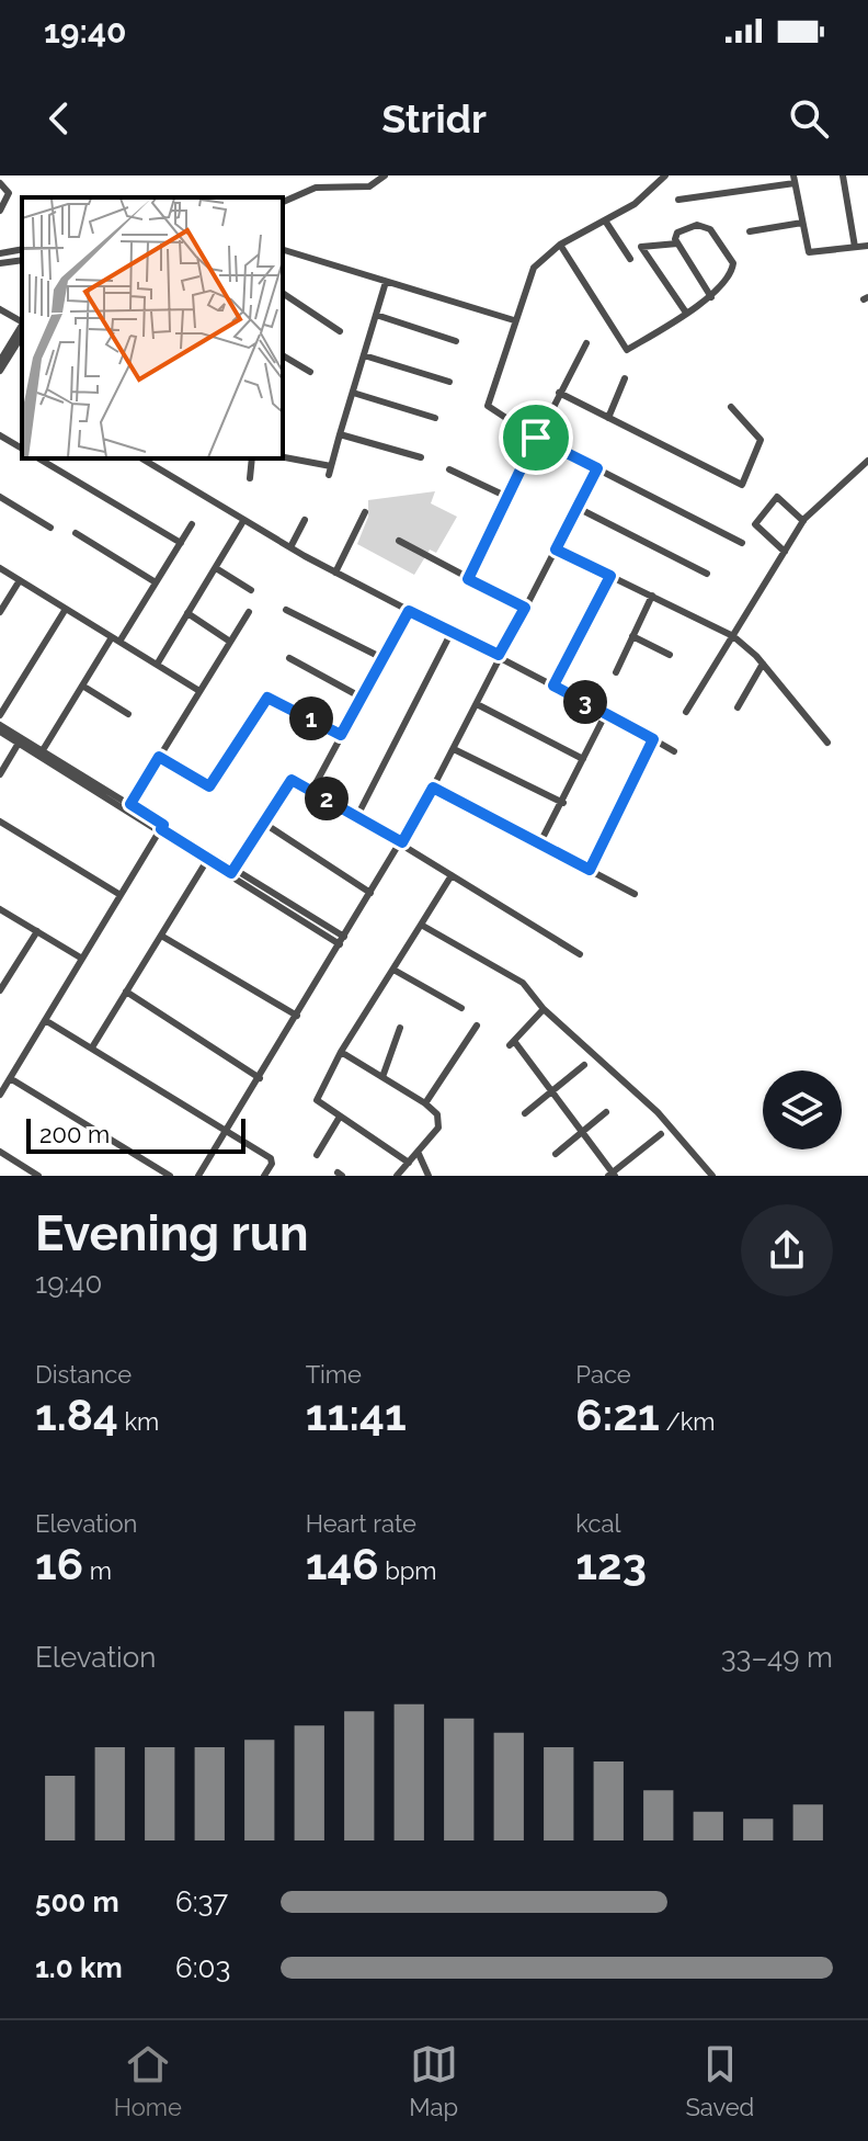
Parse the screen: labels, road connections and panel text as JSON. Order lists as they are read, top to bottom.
{
  "scale_bar": "200 m",
  "page": {
    "status": "19:40",
    "header": "Stridr",
    "pins": ["3", "1", "2"],
    "scale": "200 m",
    "heading": ["Evening run", "19:40"],
    "stats": [
      ["Distance", "1.84 km"],
      ["Time", "11:41"],
      ["Pace", "6:21 /km"],
      ["Elevation", "16 m"],
      ["Heart rate", "146 bpm"],
      ["kcal", "123"]
    ],
    "chart": ["Elevation", "33–49 m"],
    "list": [
      {
        "name": "500 m",
        "note": "6:37"
      },
      {
        "name": "1.0 km",
        "note": "6:03"
      }
    ],
    "tabs": ["Home", "Map", "Saved"]
  }
}
